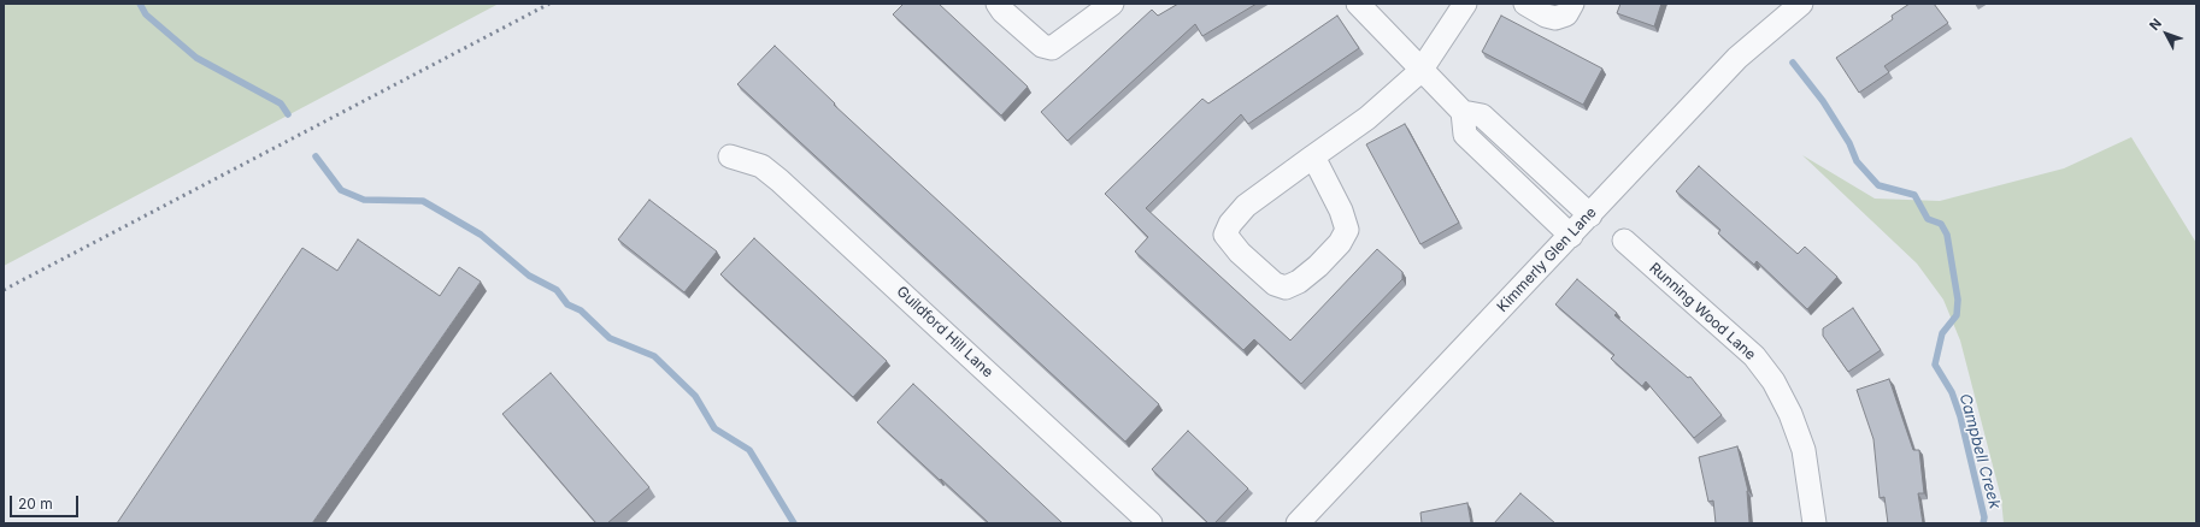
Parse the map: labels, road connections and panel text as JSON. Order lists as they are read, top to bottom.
{
  "streets": {
    "street": ["Kimmerly Glen Lane", "Running Wood Lane", "Guildford Hill Lane"]
  },
  "water": ["Campbell Creek"],
  "scale_bar": "20 m",
  "north": "top left"
}
